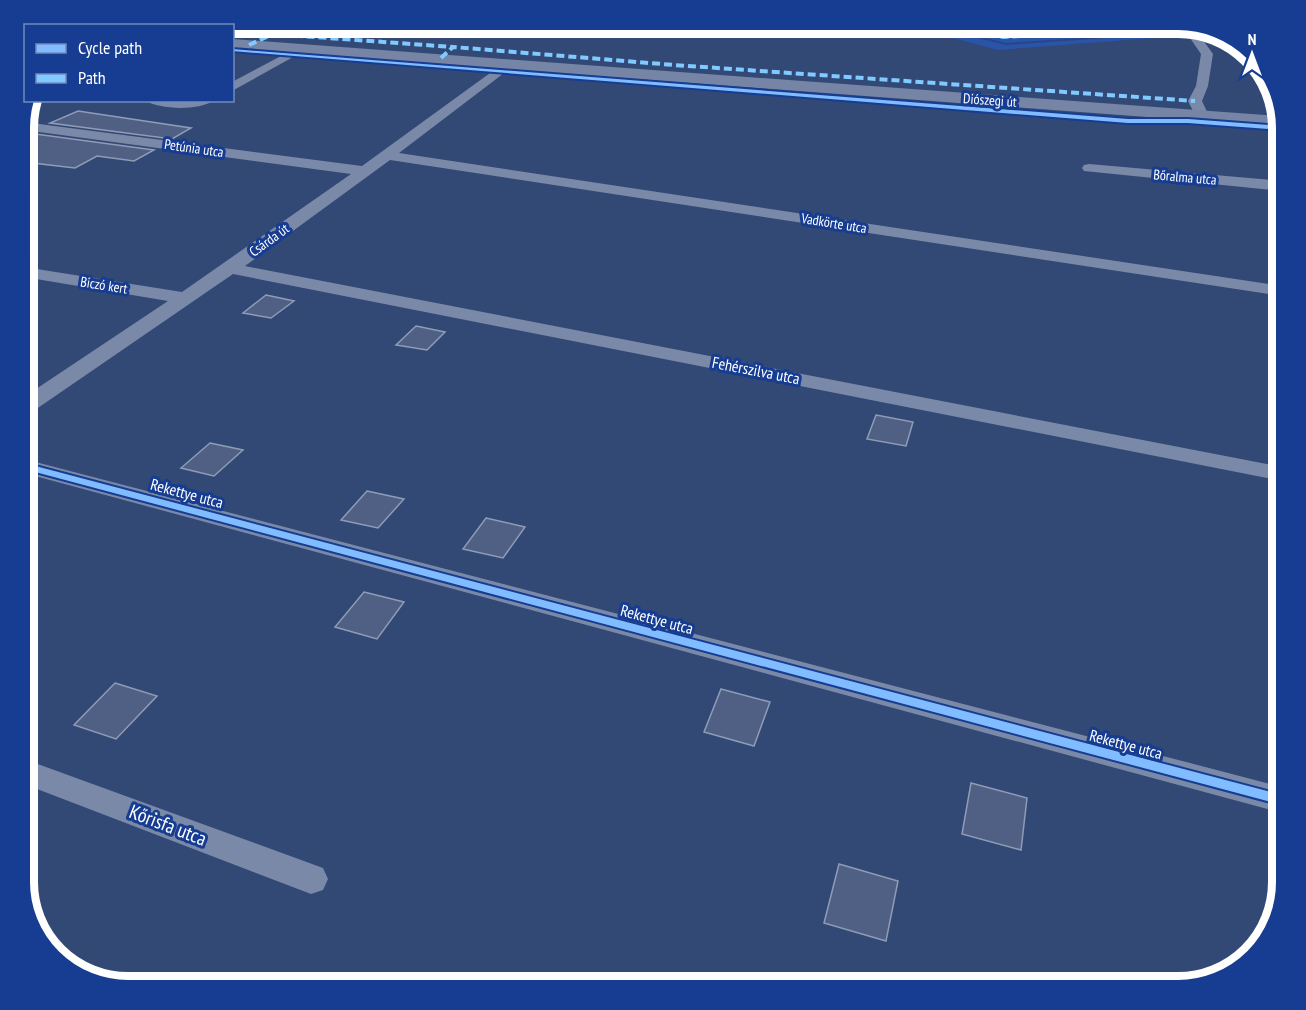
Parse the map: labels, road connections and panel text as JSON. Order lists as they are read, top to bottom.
{
  "streets": {
    "main road": ["Diószegi út"],
    "street": [
      "Petúnia utca",
      "Bőralma utca",
      "Vadkörte utca",
      "Csárda út",
      "Biczó kert",
      "Fehérszilva utca",
      "Rekettye utca",
      "Kőrisfa utca"
    ]
  },
  "crossings": [
    ["Diószegi út", "Csárda út"],
    ["Petúnia utca", "Csárda út"],
    ["Vadkörte utca", "Csárda út"],
    ["Csárda út", "Biczó kert"],
    ["Csárda út", "Fehérszilva utca"]
  ],
  "legend": ["Cycle path", "Path"],
  "north": "top"
}
